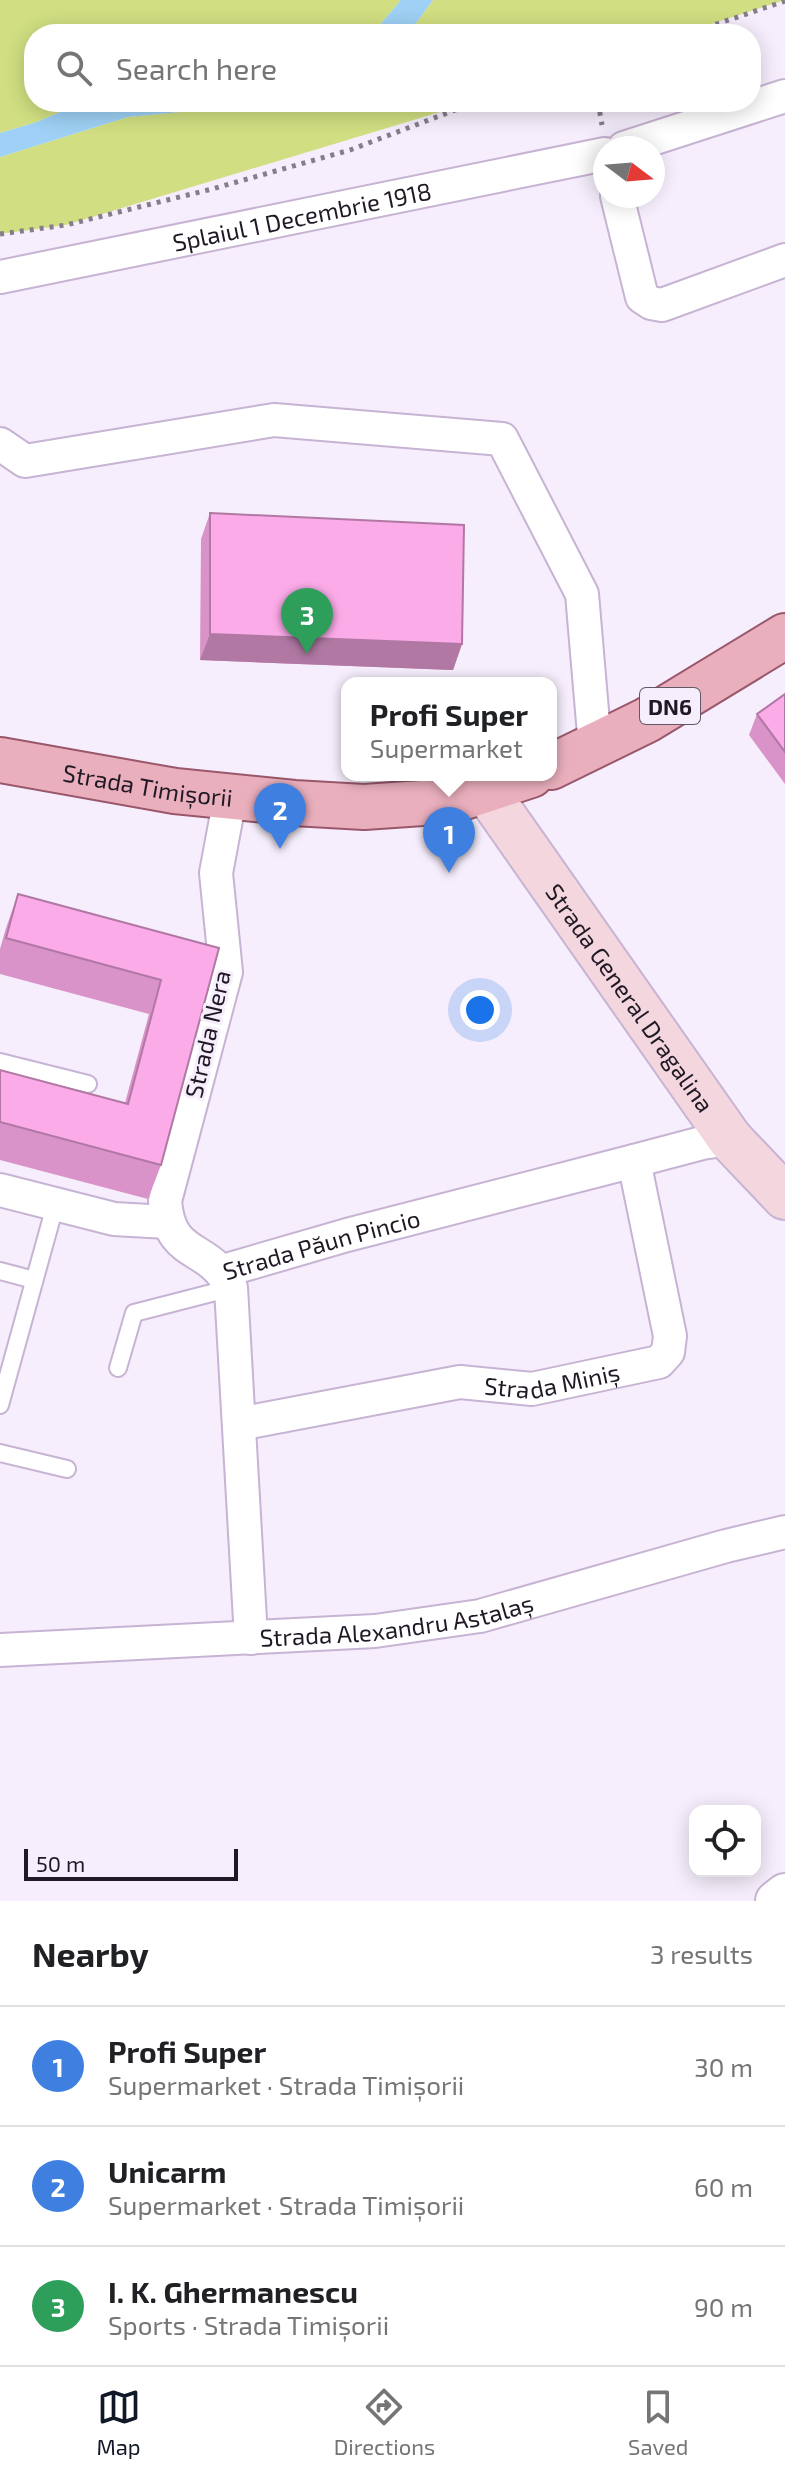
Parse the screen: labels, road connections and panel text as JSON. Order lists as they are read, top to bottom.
{
  "streets": {
    "main road": ["DN6", "Strada Timișorii", "Strada General Dragalina"],
    "street": [
      "Splaiul 1 Decembrie 1918",
      "Strada Nera",
      "Strada Păun Pincio",
      "Strada Miniș",
      "Strada Alexandru Astalaș"
    ]
  },
  "crossings": [
    ["Strada Timișorii", "Strada General Dragalina"],
    ["Strada Timișorii", "Strada Nera"],
    ["Strada General Dragalina", "Strada Păun Pincio"],
    ["Strada Păun Pincio", "Strada Miniș"],
    ["Strada Păun Pincio", "Strada Alexandru Astalaș"]
  ],
  "scale_bar": "50 m",
  "north": "right",
  "page": {
    "search": "Search here",
    "pins": ["3", "2", "1"],
    "popup": ["Profi Super", "Supermarket"],
    "scale": "50 m",
    "heading": ["Nearby", "3 results"],
    "list": [
      {
        "mark": "1",
        "name": "Profi Super",
        "note": "Supermarket · Strada Timișorii",
        "value": "30 m"
      },
      {
        "mark": "2",
        "name": "Unicarm",
        "note": "Supermarket · Strada Timișorii",
        "value": "60 m"
      },
      {
        "mark": "3",
        "name": "I. K. Ghermanescu",
        "note": "Sports · Strada Timișorii",
        "value": "90 m"
      }
    ],
    "nav": ["Map", "Directions", "Saved"]
  }
}
